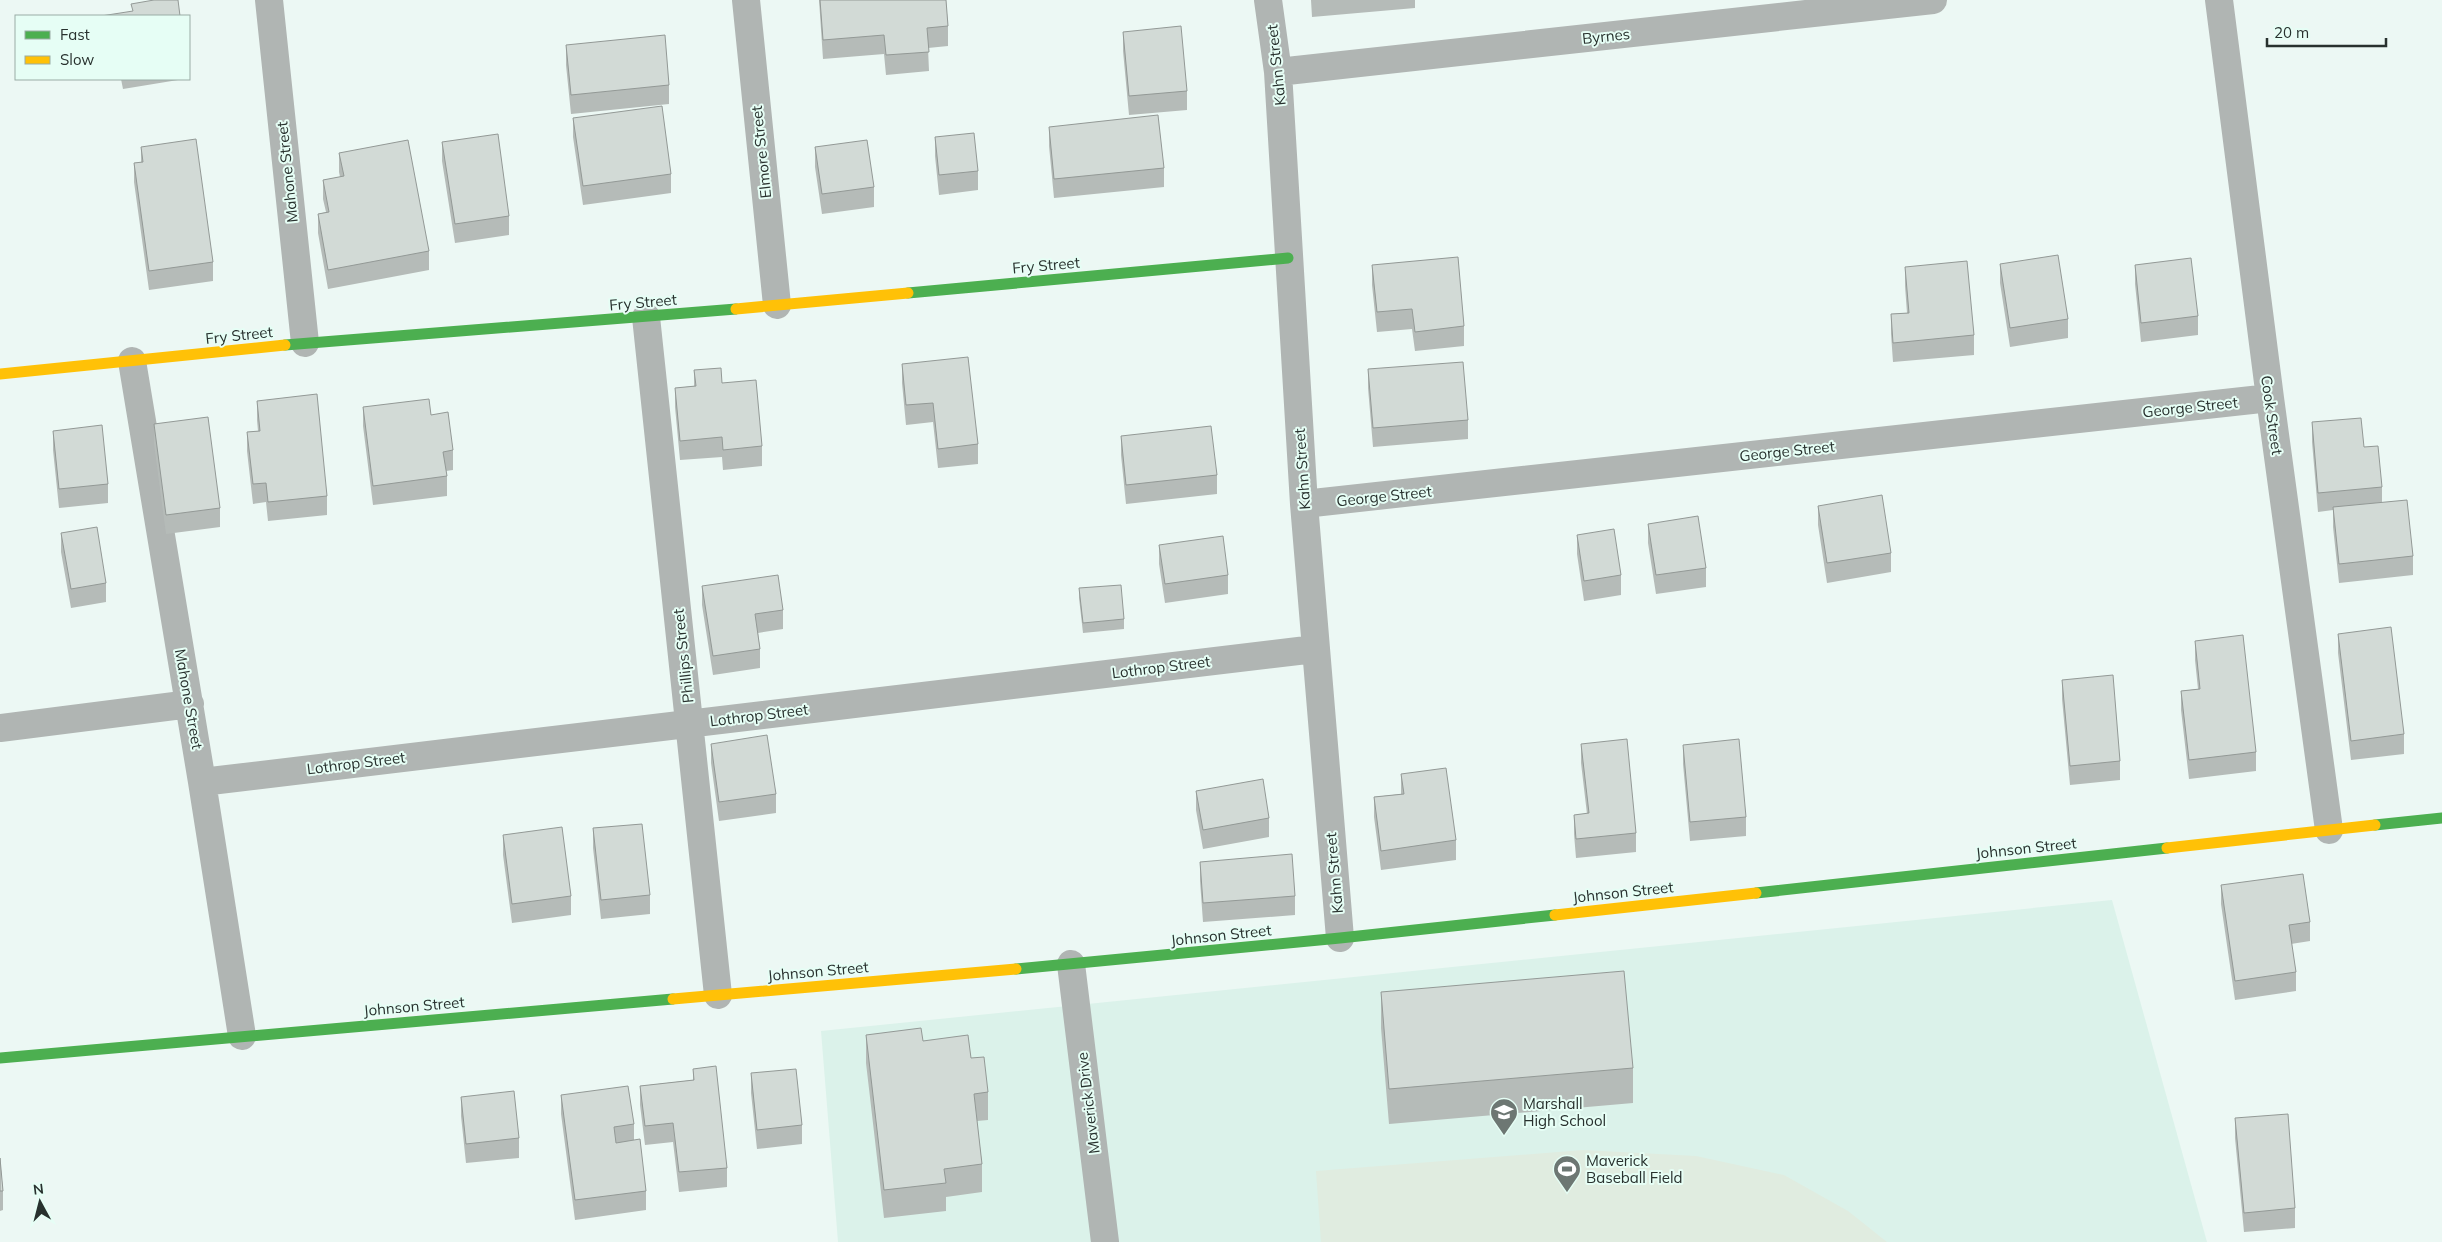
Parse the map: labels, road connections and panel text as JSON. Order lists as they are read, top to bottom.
{
  "streets": {
    "street": [
      "Byrnes",
      "Kahn Street",
      "Elmore Street",
      "Mahone Street",
      "Fry Street",
      "George Street",
      "Cook Street",
      "Phillips Street",
      "Lothrop Street",
      "Johnson Street",
      "Maverick Drive"
    ]
  },
  "crossings": [
    ["Byrnes", "Kahn Street"],
    ["Kahn Street", "Fry Street"],
    ["Kahn Street", "George Street"],
    ["Kahn Street", "Lothrop Street"],
    ["Kahn Street", "Johnson Street"],
    ["Elmore Street", "Fry Street"],
    ["Mahone Street", "Fry Street"],
    ["Mahone Street", "Lothrop Street"],
    ["Mahone Street", "Johnson Street"],
    ["Fry Street", "Phillips Street"],
    ["George Street", "Cook Street"],
    ["Cook Street", "Johnson Street"],
    ["Phillips Street", "Lothrop Street"],
    ["Phillips Street", "Johnson Street"],
    ["Johnson Street", "Maverick Drive"]
  ],
  "places": {
    "school or university": ["Marshall High School"],
    "sports": ["Maverick Baseball Field"]
  },
  "legend": ["Fast", "Slow"],
  "scale_bar": "20 m",
  "north": "top"
}
